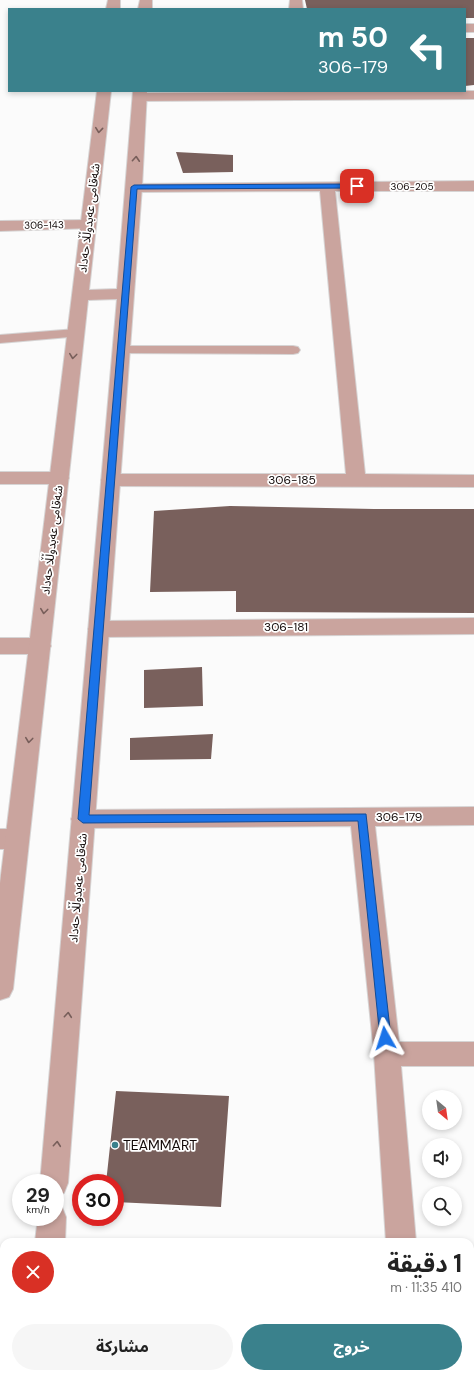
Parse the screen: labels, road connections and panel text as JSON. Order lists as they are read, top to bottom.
{
  "streets": {
    "street": [
      "306-205",
      "شەقامی عەبدوڵڵا حەداد",
      "306-143",
      "306-185",
      "306-181",
      "306-179"
    ]
  },
  "crossings": [
    ["306-205", "شەقامی عەبدوڵڵا حەداد"],
    ["شەقامی عەبدوڵڵا حەداد", "306-143"],
    ["شەقامی عەبدوڵڵا حەداد", "306-185"],
    ["شەقامی عەبدوڵڵا حەداد", "306-181"],
    ["شەقامی عەبدوڵڵا حەداد", "306-179"]
  ],
  "places": ["TEAMMART"],
  "north": "bottom right",
  "page": {
    "turn": ["50 m", "306-179"],
    "speed": "29 km/h",
    "limit": "30",
    "heading": ["1 دقيقة", "410 m · 11:35"],
    "buttons": ["خروج", "مشاركة"]
  }
}
